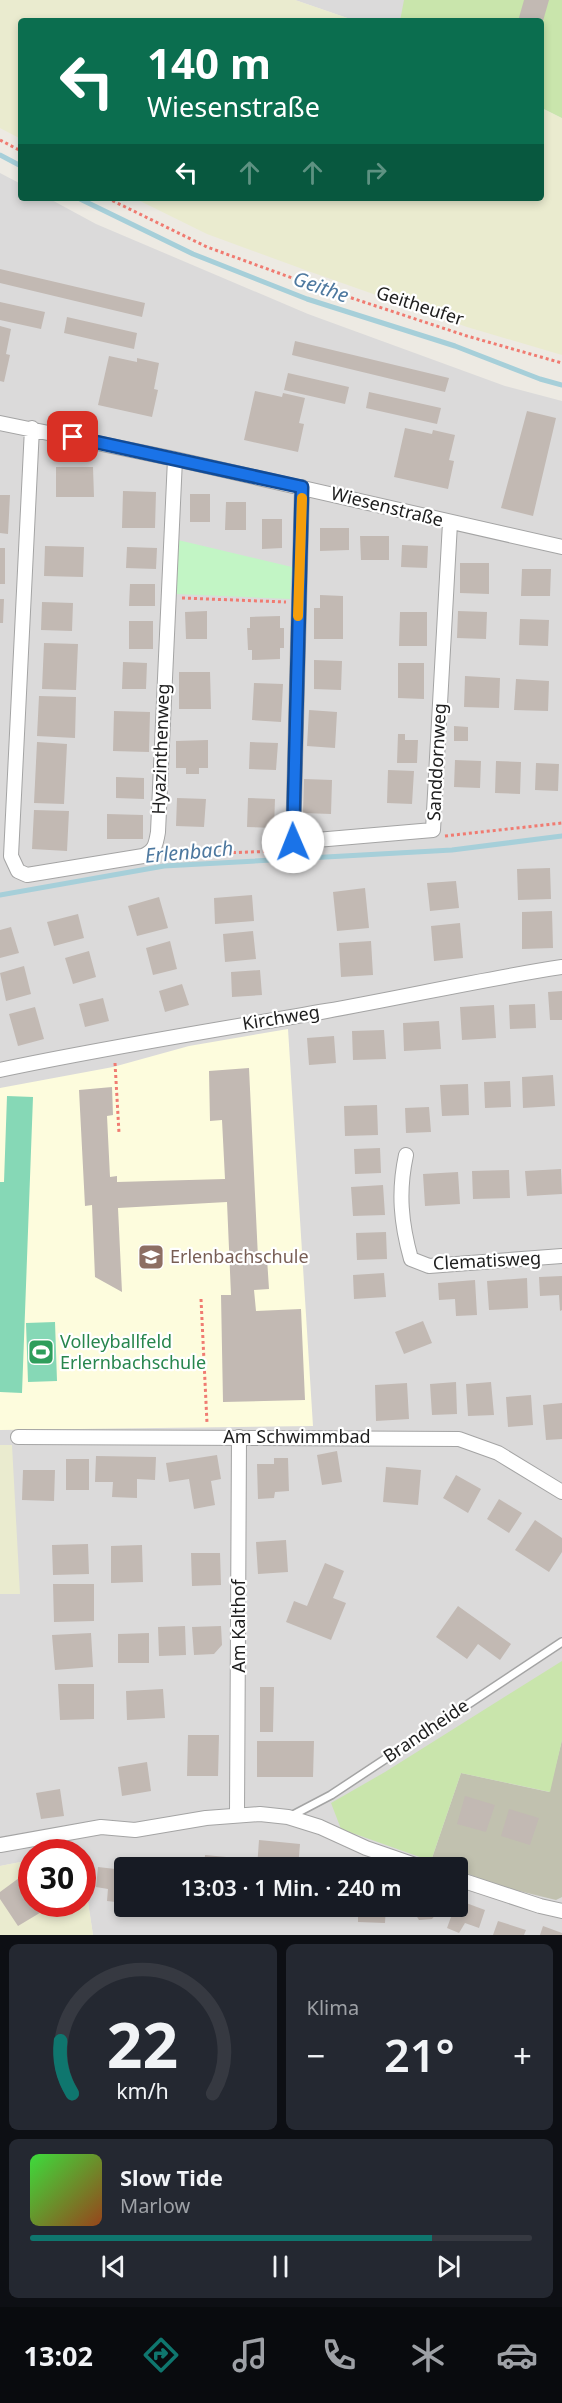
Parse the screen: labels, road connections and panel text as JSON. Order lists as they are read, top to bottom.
{
  "streets": {
    "street": [
      "Wiesenstraße",
      "Hyazinthenweg",
      "Sanddornweg",
      "Kirchweg",
      "Clematisweg",
      "Am Schwimmbad",
      "Am Kalthof"
    ],
    "lane": ["Brandheide"],
    "path": ["Geitheufer"]
  },
  "crossings": [
    ["Wiesenstraße", "Hyazinthenweg"],
    ["Wiesenstraße", "Sanddornweg"],
    ["Am Schwimmbad", "Am Kalthof"]
  ],
  "water": ["Geithe", "Erlenbach"],
  "places": {
    "school or university": ["Erlenbachschule"],
    "sports": ["Volleyballfeld Erlernbachschule"]
  },
  "page": {
    "turn": ["140 m", "Wiesenstraße"],
    "limit": "30",
    "trip": "13:03 · 1 Min. · 240 m",
    "tile": "Klima",
    "heat": ["−", "21°", "+"],
    "song": ["Slow Tide", "Marlow"],
    "tabs": "13:02",
    "gauge": ["22", "km/h"]
  }
}
